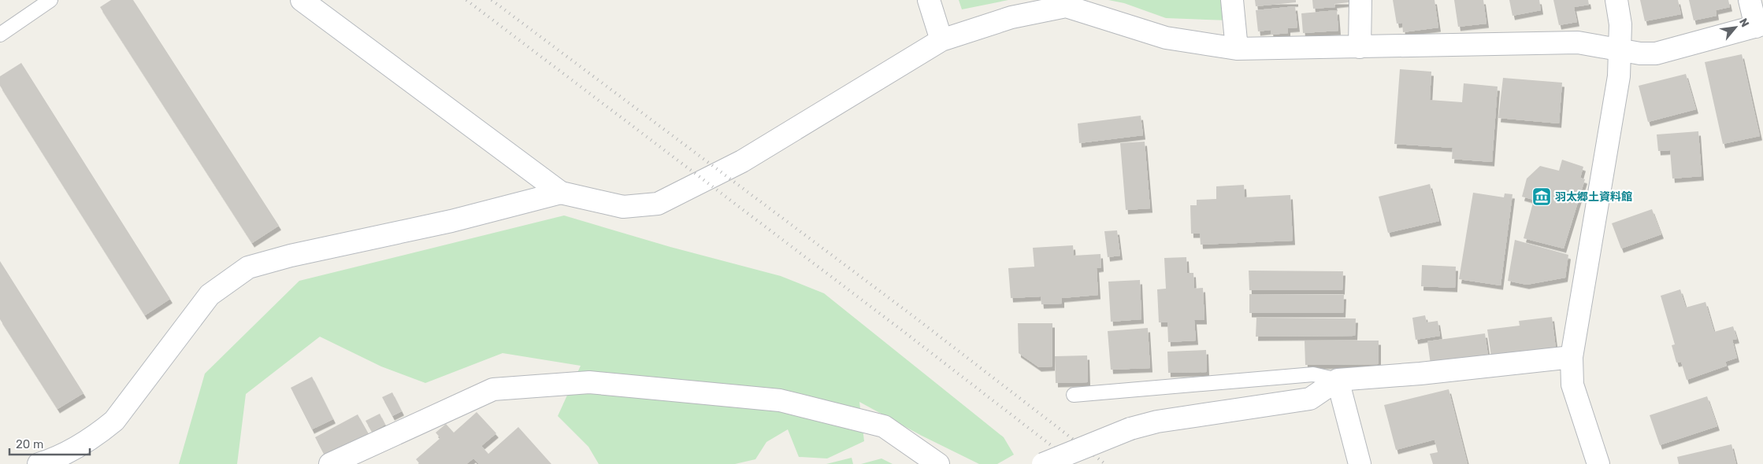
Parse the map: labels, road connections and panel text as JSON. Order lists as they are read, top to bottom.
{
  "places": {
    "museum": ["羽太郷土資料館"]
  },
  "scale_bar": "20 m",
  "north": "top right"
}
